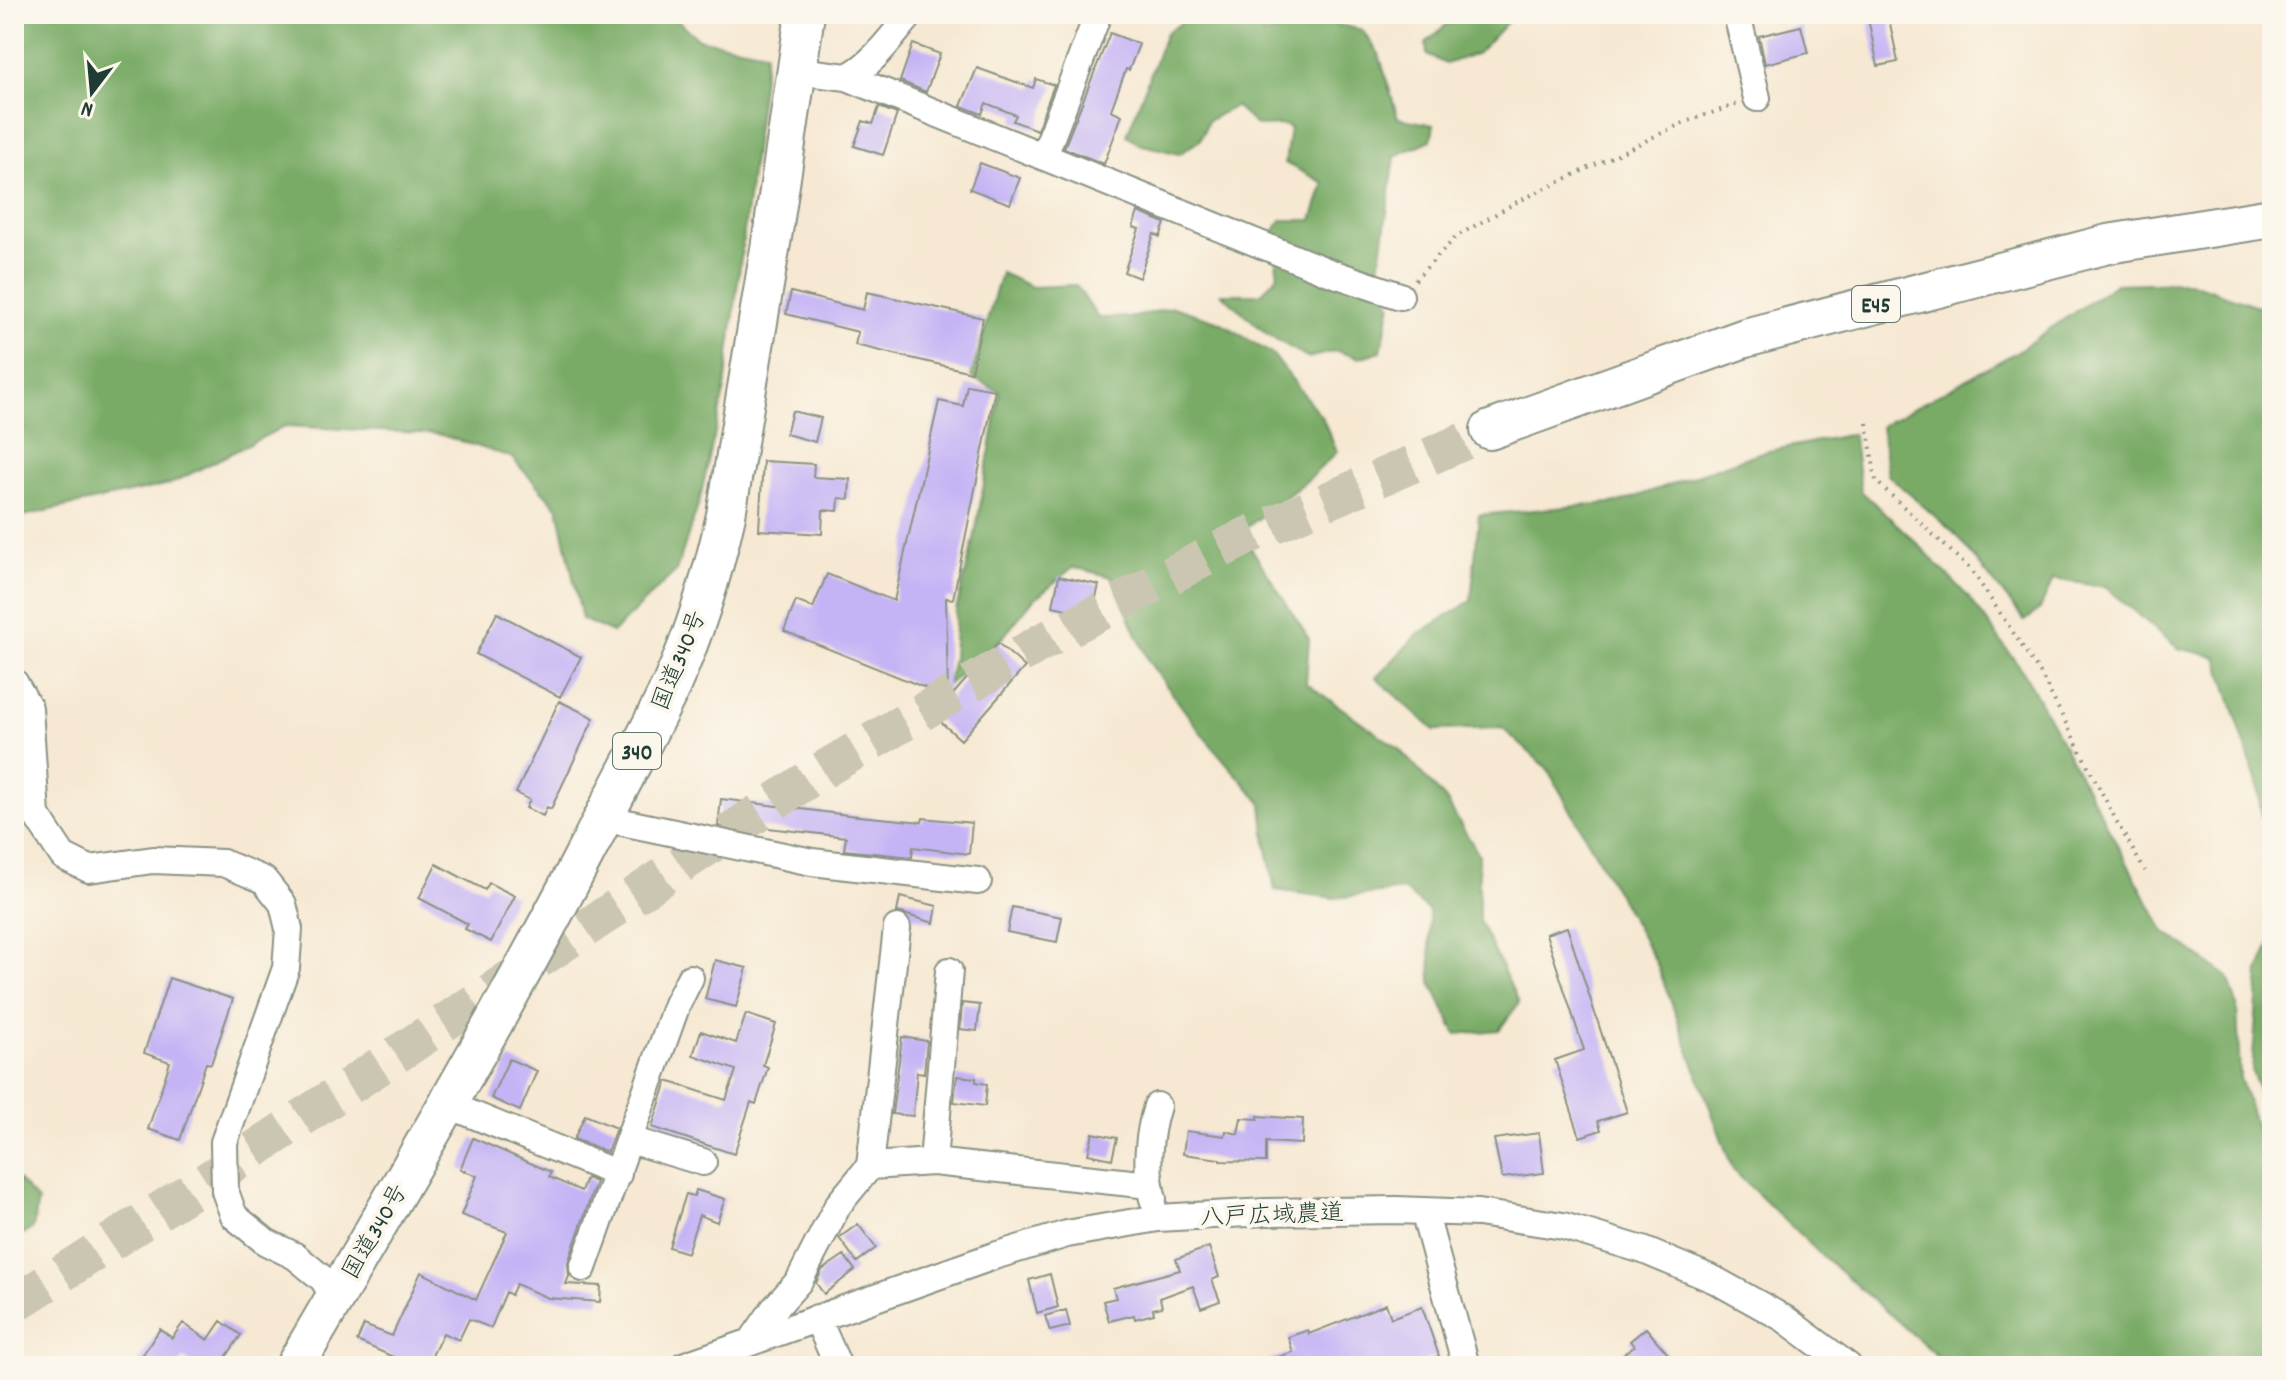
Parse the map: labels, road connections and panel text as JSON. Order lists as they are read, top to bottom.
{
  "streets": {
    "highway": ["E45", "国道340号", "340"],
    "street": ["八戸広域農道"]
  },
  "north": "bottom"
}
